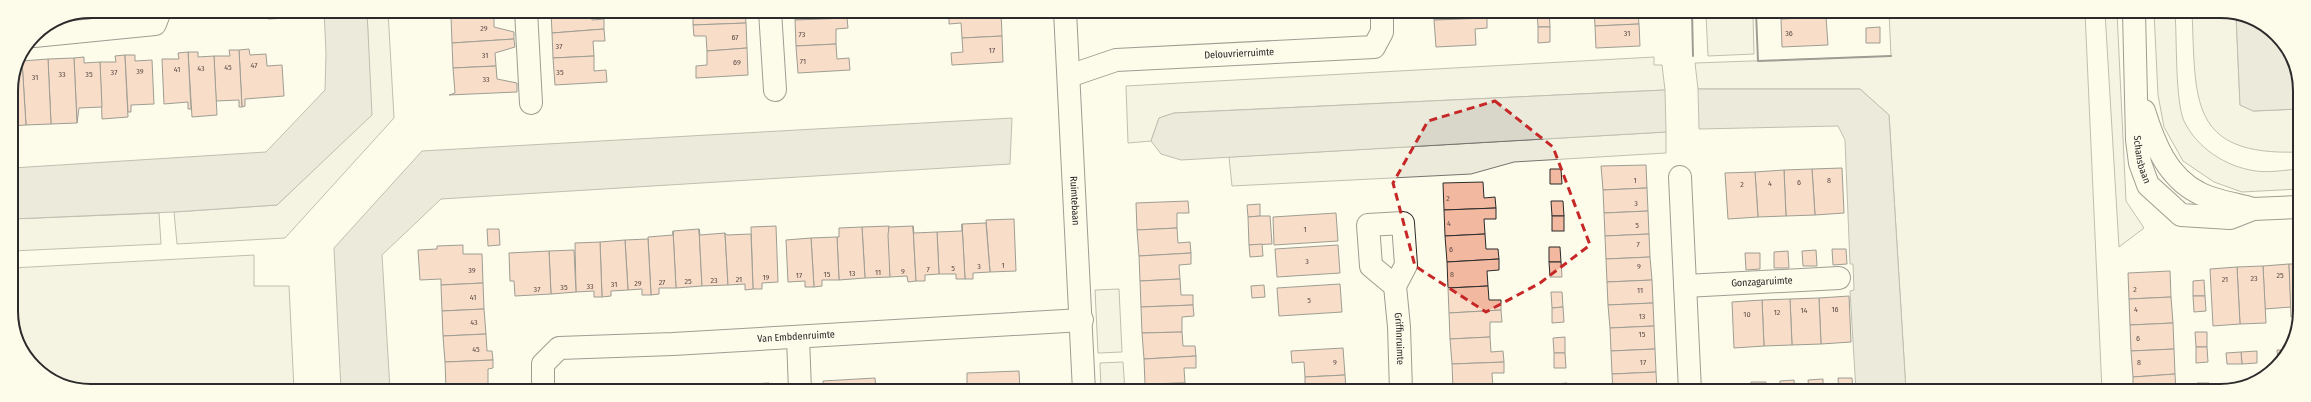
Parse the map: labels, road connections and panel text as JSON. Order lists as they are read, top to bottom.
{
  "streets": {
    "street": [
      "Delouvrierruimte",
      "Schansbaan",
      "Ruimtebaan",
      "Gonzagaruimte",
      "Van Embdenruimte",
      "Griffinruimte"
    ]
  },
  "crossings": [
    ["Delouvrierruimte", "Ruimtebaan"],
    ["Ruimtebaan", "Van Embdenruimte"]
  ],
  "house_numbers": [
    "29",
    "31",
    "36",
    "73",
    "67",
    "37",
    "17",
    "31",
    "71",
    "69",
    "47",
    "45",
    "43",
    "41",
    "39",
    "37",
    "35",
    "33",
    "35",
    "31",
    "33",
    "1",
    "8",
    "6",
    "4",
    "2",
    "2",
    "3",
    "4",
    "5",
    "1",
    "7",
    "6",
    "3",
    "1",
    "3",
    "9",
    "5",
    "7",
    "39",
    "9",
    "11",
    "13",
    "15",
    "8",
    "17",
    "25",
    "19",
    "23",
    "21",
    "21",
    "23",
    "25",
    "27",
    "29",
    "31",
    "33",
    "35",
    "37",
    "2",
    "11",
    "41",
    "5",
    "16",
    "4",
    "14",
    "12",
    "10",
    "13",
    "43",
    "15",
    "6",
    "45",
    "9",
    "17",
    "8"
  ]
}
